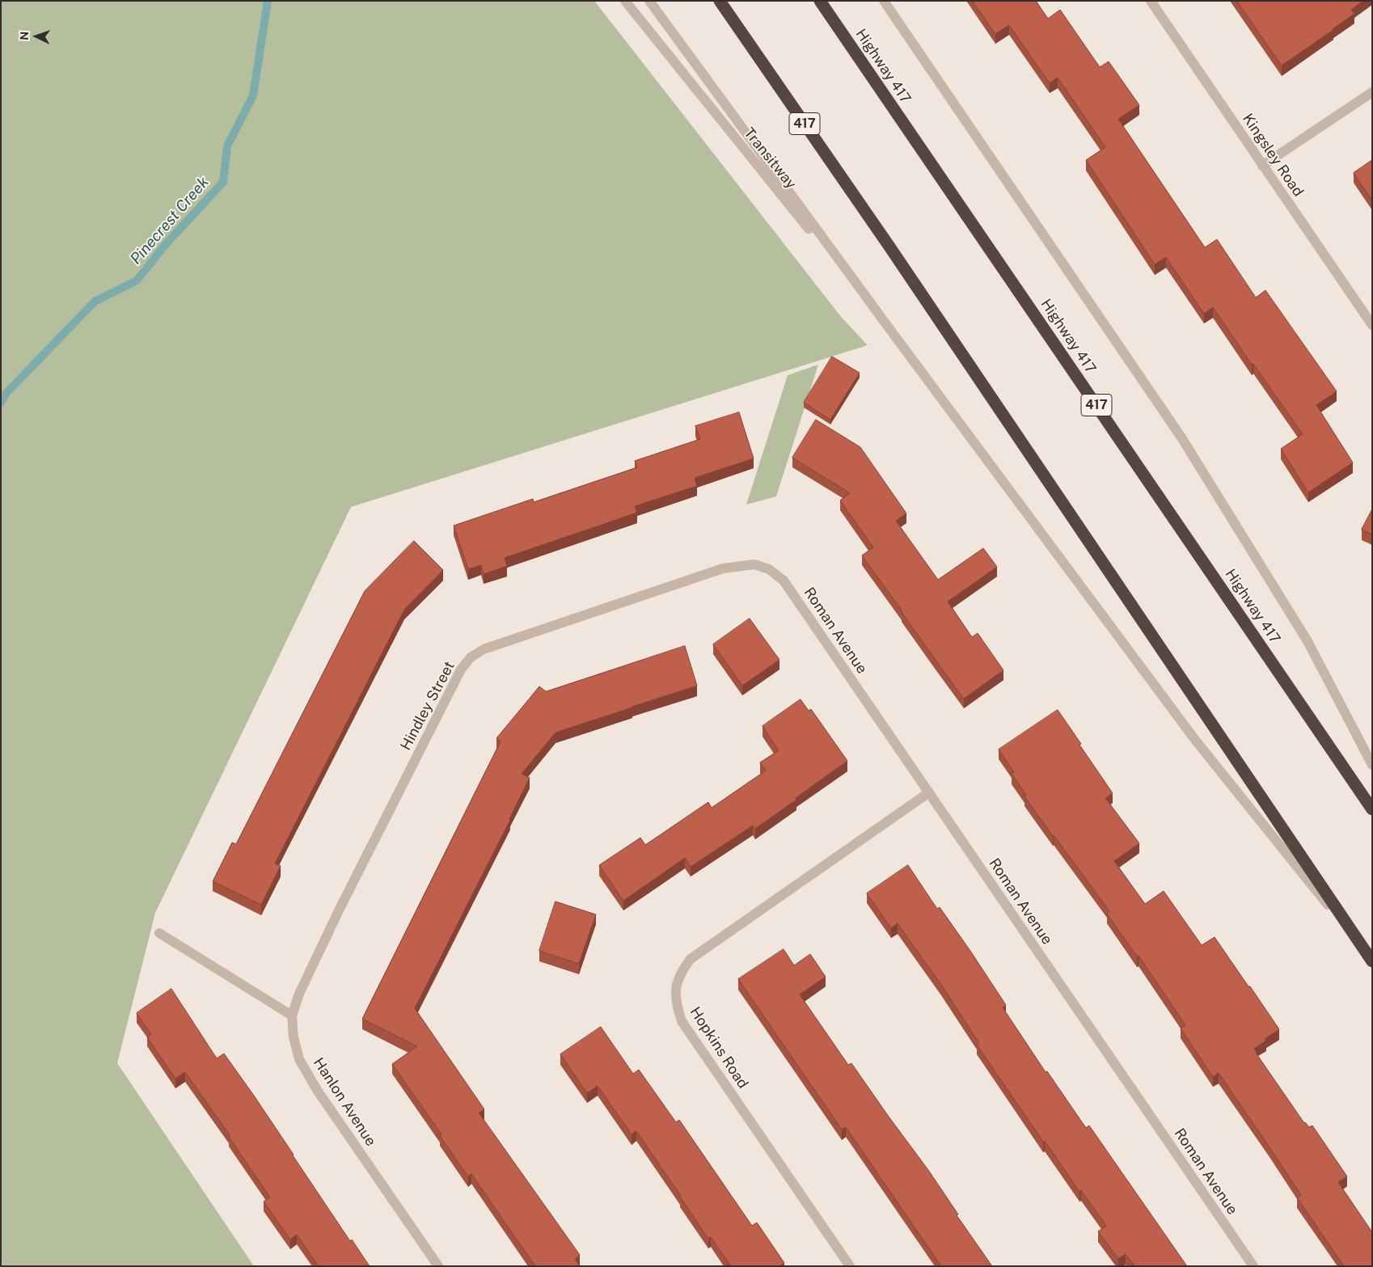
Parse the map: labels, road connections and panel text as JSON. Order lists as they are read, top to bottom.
{
  "streets": {
    "highway": ["Highway 417", "417"],
    "street": [
      "Kingsley Road",
      "Transitway",
      "Roman Avenue",
      "Hindley Street",
      "Hopkins Road",
      "Hanlon Avenue"
    ]
  },
  "crossings": [
    ["Roman Avenue", "Hindley Street"],
    ["Roman Avenue", "Hopkins Road"],
    ["Hindley Street", "Hanlon Avenue"]
  ],
  "water": ["Pinecrest Creek"],
  "north": "left"
}
